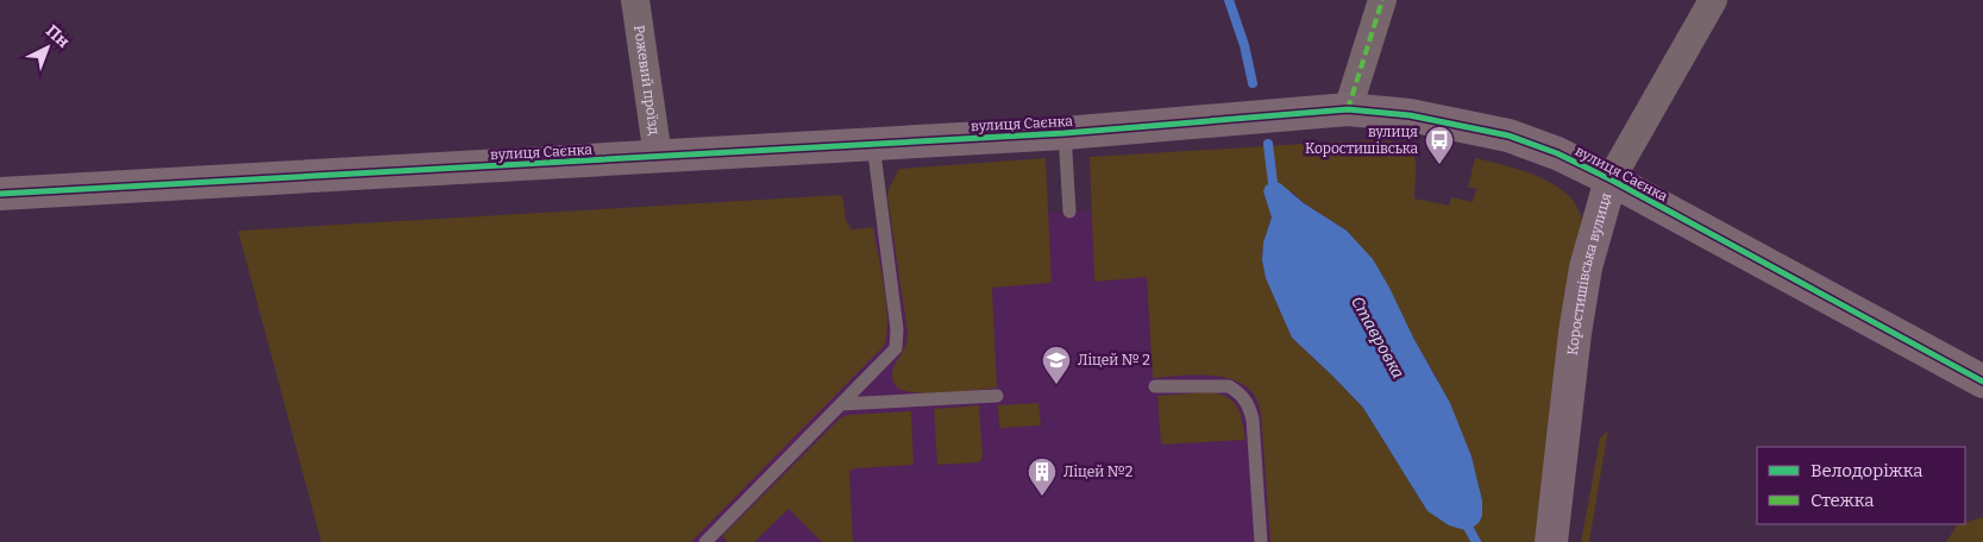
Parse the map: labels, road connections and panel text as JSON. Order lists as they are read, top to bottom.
{
  "streets": {
    "street": ["Рожевий проїзд", "вулиця Саєнка", "Коростишівська вулиця"]
  },
  "crossings": [
    ["Рожевий проїзд", "вулиця Саєнка"],
    ["вулиця Саєнка", "Коростишівська вулиця"]
  ],
  "water": ["Ставровка"],
  "places": {
    "bus stop": ["вулиця Коростишівська"],
    "school or university": ["Ліцей № 2"],
    "building": ["Ліцей №2"]
  },
  "legend": ["Велодоріжка", "Стежка"],
  "north": "top right"
}
